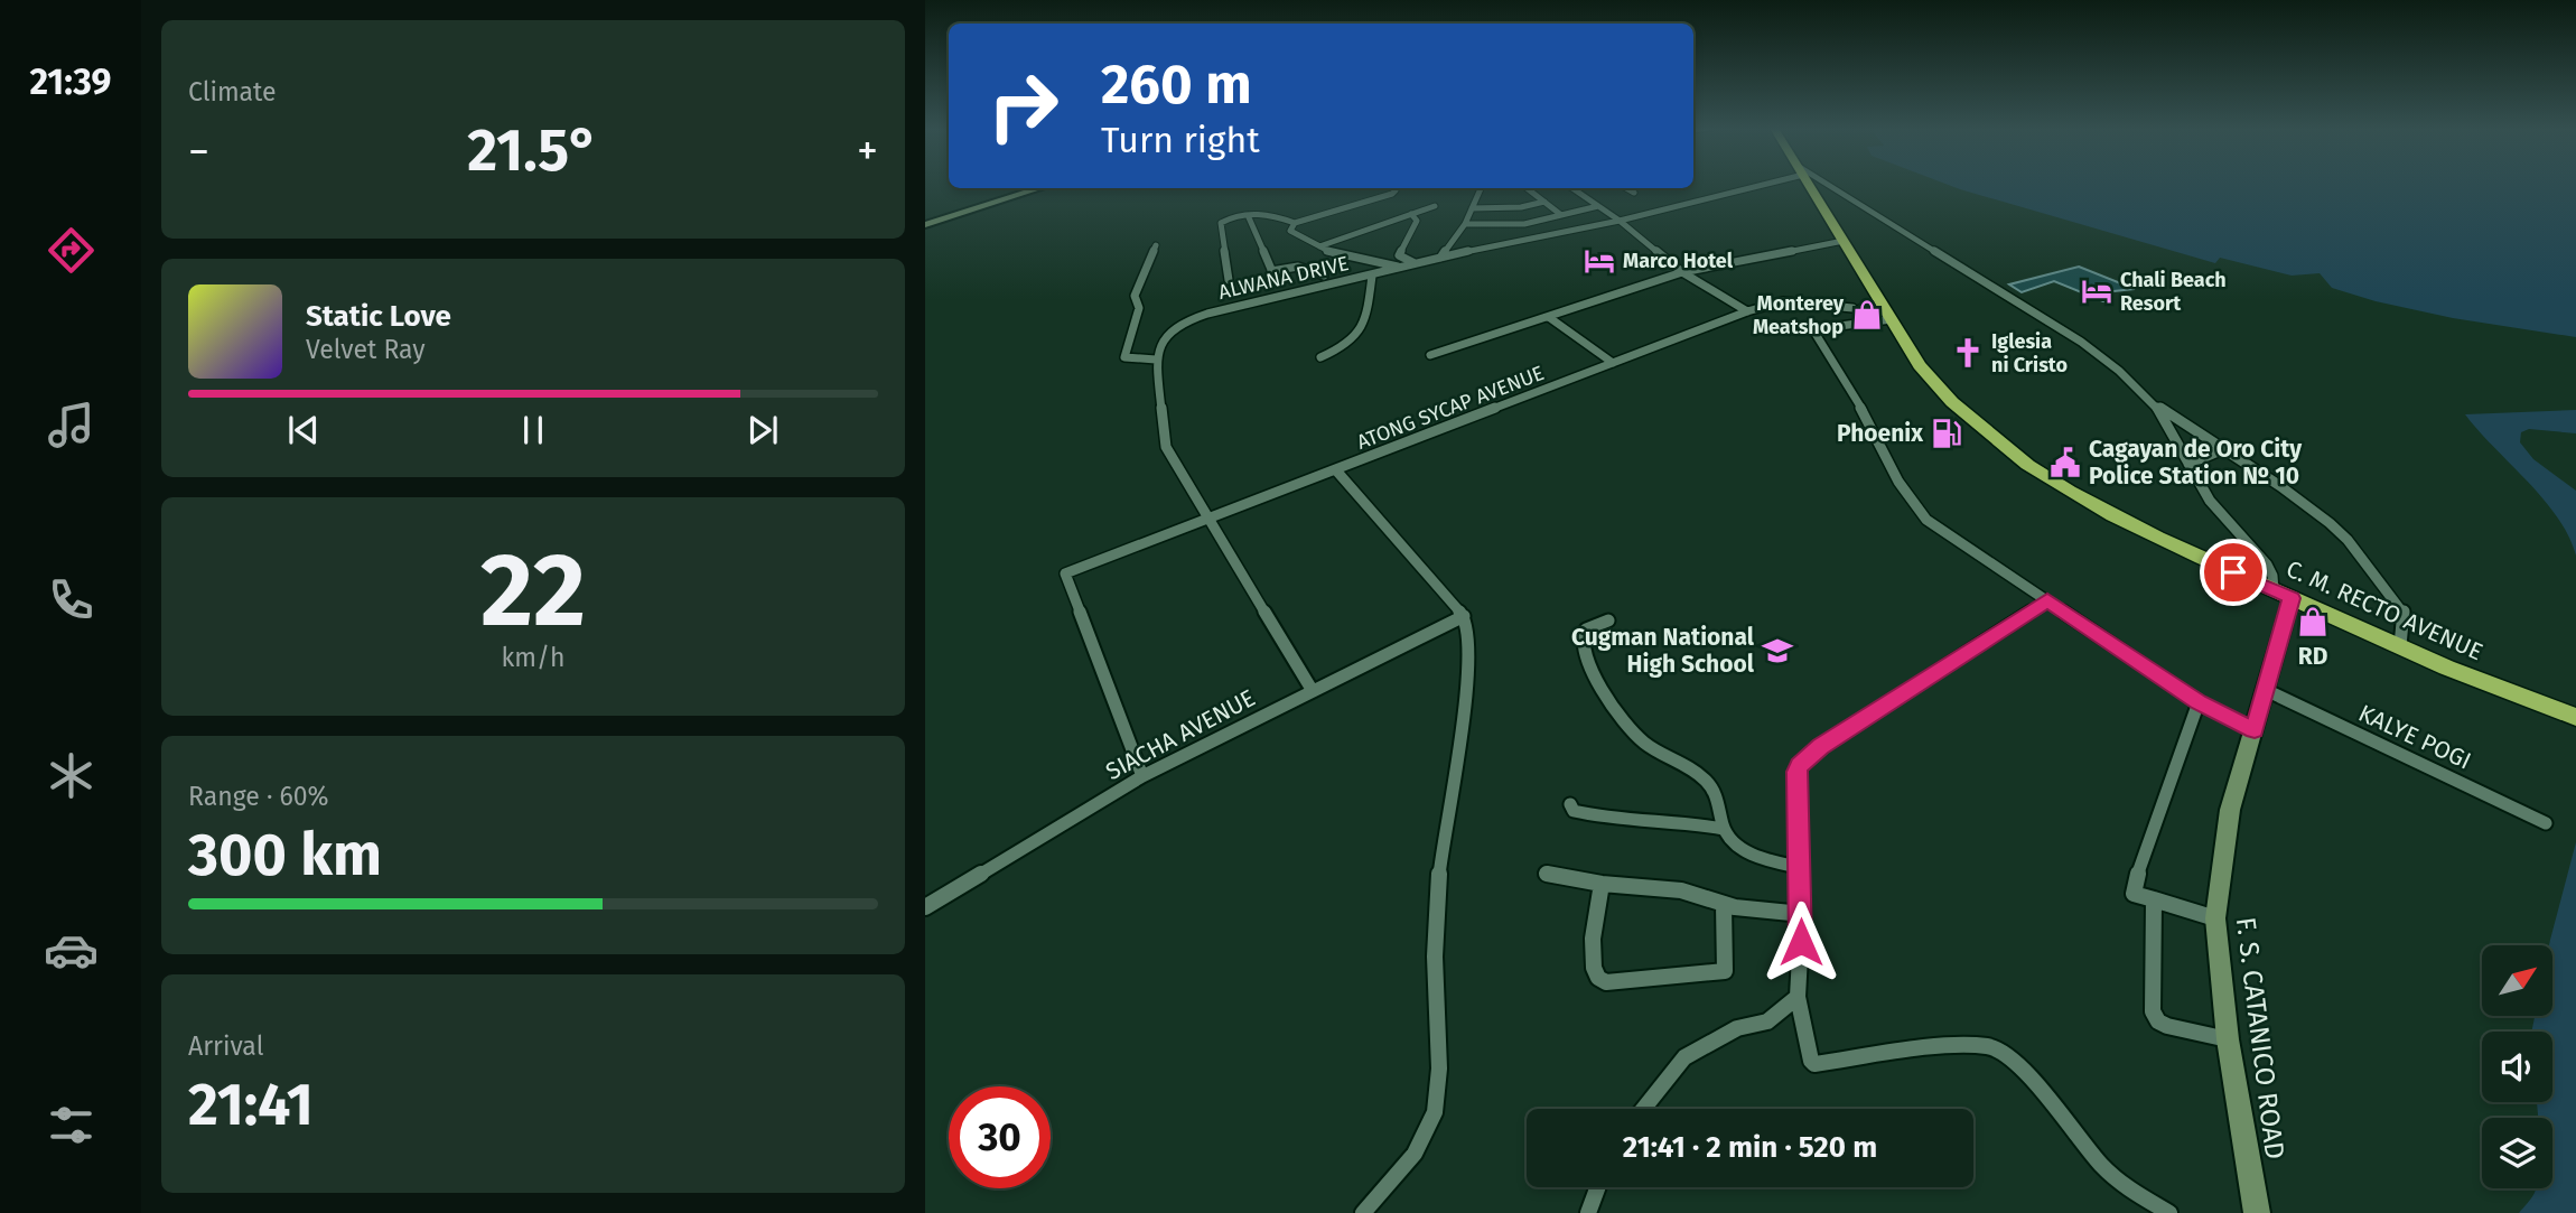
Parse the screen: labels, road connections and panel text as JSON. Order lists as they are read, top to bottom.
{
  "streets": {
    "highway": ["C. M. RECTO AVENUE"],
    "street": [
      "ALWANA DRIVE",
      "ATONG SYCAP AVENUE",
      "SIACHA AVENUE",
      "KALYE POGI",
      "F. S. CATANICO ROAD"
    ]
  },
  "crossings": [
    ["ATONG SYCAP AVENUE", "C. M. RECTO AVENUE"],
    ["ATONG SYCAP AVENUE", "SIACHA AVENUE"],
    ["C. M. RECTO AVENUE", "F. S. CATANICO ROAD"],
    ["KALYE POGI", "F. S. CATANICO ROAD"]
  ],
  "places": {
    "hotel": ["Marco Hotel", "Chali Beach Resort"],
    "shop": ["Monterey Meatshop", "RD"],
    "church": ["Iglesia ni Cristo"],
    "fuel station": ["Phoenix"],
    "public building": ["Cagayan de Oro City Police Station № 10"],
    "school or university": ["Cugman National High School"]
  },
  "north": "top right",
  "page": {
    "tabs": "21:39",
    "tile": [
      "Climate",
      ["22", "km/h"],
      ["Range · 60%", "300 km"],
      ["Arrival", "21:41"]
    ],
    "turn": ["260 m", "Turn right"],
    "heat": ["−", "21.5°", "+"],
    "song": ["Static Love", "Velvet Ray"],
    "limit": "30",
    "trip": "21:41 · 2 min · 520 m"
  }
}
